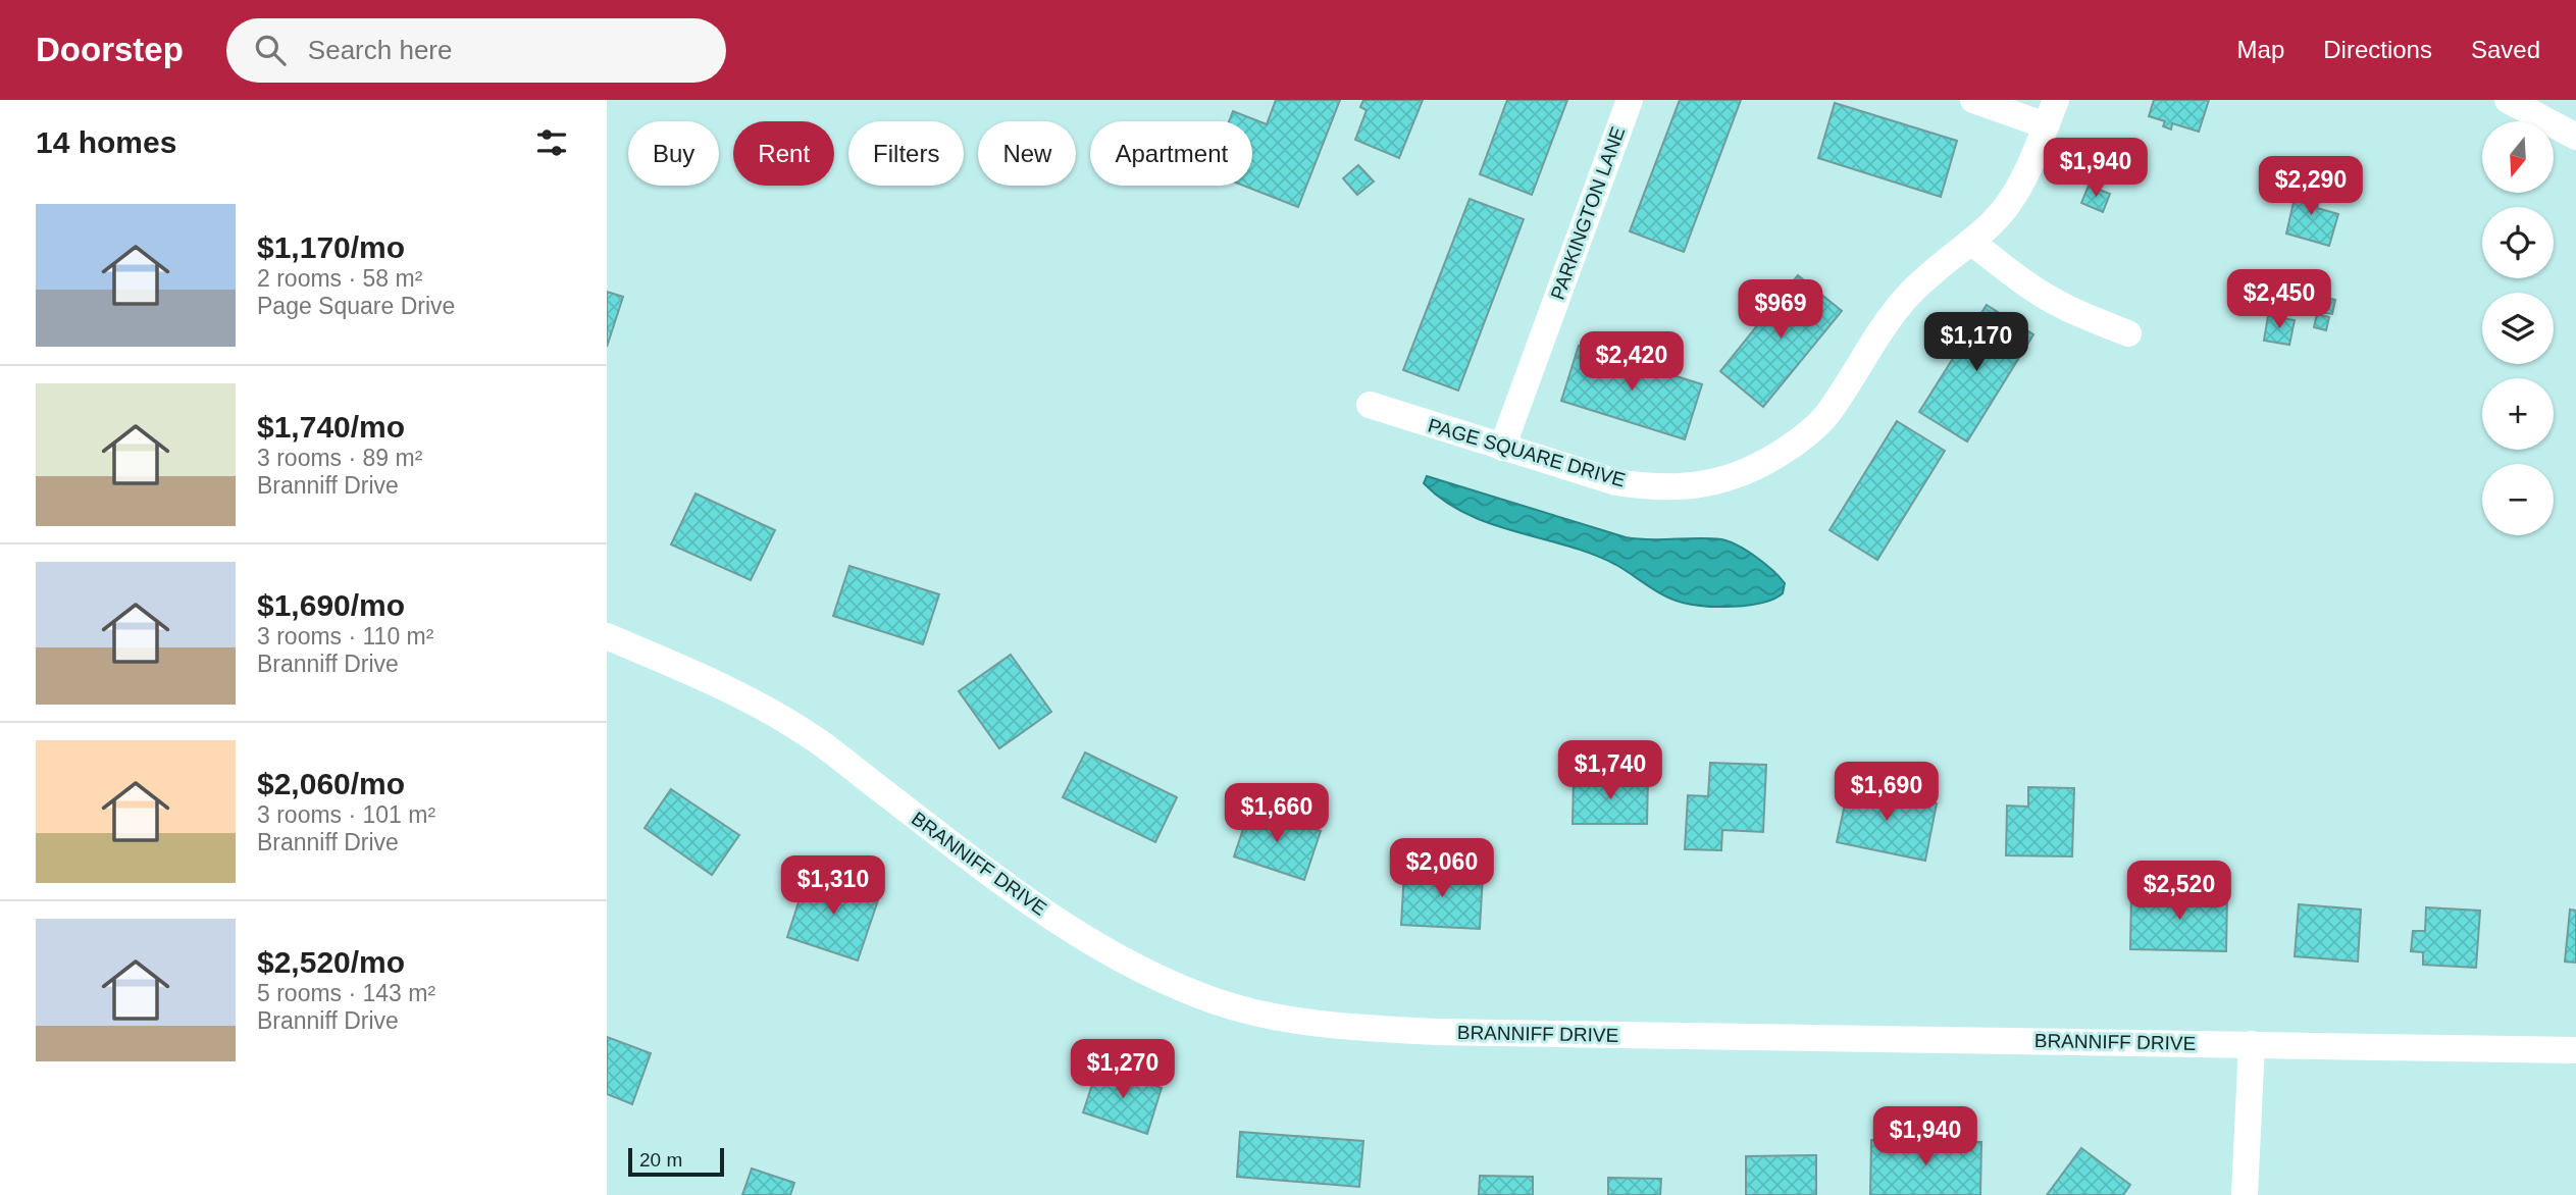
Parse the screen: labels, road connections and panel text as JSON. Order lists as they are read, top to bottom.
{
  "streets": {
    "street": ["PARKINGTON LANE", "PAGE SQUARE DRIVE", "BRANNIFF DRIVE"]
  },
  "crossings": [
    ["PARKINGTON LANE", "PAGE SQUARE DRIVE"]
  ],
  "scale_bar": "20 m",
  "north": "bottom",
  "page": {
    "header": "Doorstep",
    "search": "Search here",
    "nav": ["Map", "Directions", "Saved"],
    "heading": "14 homes",
    "map_buttons": ["+", "−"],
    "chip": [
      "Buy",
      "Rent",
      "Filters",
      "New",
      "Apartment"
    ],
    "price": [
      "$1,940",
      "$2,290",
      "$2,450",
      "$969",
      "$1,170",
      "$2,420",
      "$1,740",
      "$1,690",
      "$1,660",
      "$2,060",
      "$1,310",
      "$2,520",
      "$1,270",
      "$1,940"
    ],
    "list": [
      {
        "name": "$1,170/mo",
        "note": "2 rooms · 58 m² · Page Square Drive"
      },
      {
        "name": "$1,740/mo",
        "note": "3 rooms · 89 m² · Branniff Drive"
      },
      {
        "name": "$1,690/mo",
        "note": "3 rooms · 110 m² · Branniff Drive"
      },
      {
        "name": "$2,060/mo",
        "note": "3 rooms · 101 m² · Branniff Drive"
      },
      {
        "name": "$2,520/mo",
        "note": "5 rooms · 143 m² · Branniff Drive"
      }
    ],
    "scale": "20 m"
  }
}
